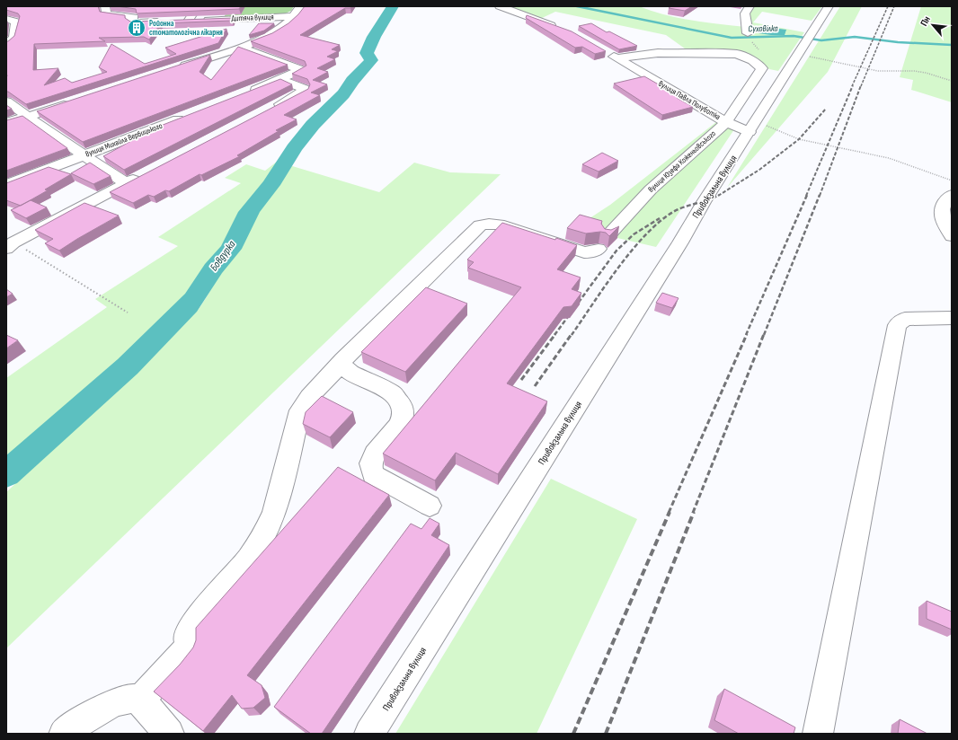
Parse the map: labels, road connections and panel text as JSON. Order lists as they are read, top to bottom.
{
  "streets": {
    "street": [
      "Дитяча вулиця",
      "вулиця Павла Полуботка",
      "вулиця Михайла Вербицького",
      "вулиця Юзефа Коженьовського",
      "Привокзальна вулиця"
    ]
  },
  "crossings": [
    ["вулиця Павла Полуботка", "вулиця Юзефа Коженьовського"]
  ],
  "water": ["Суховілка", "Бовдурка"],
  "places": {
    "building": ["Ройонна стоматологічна лікарня"]
  },
  "north": "top left"
}
